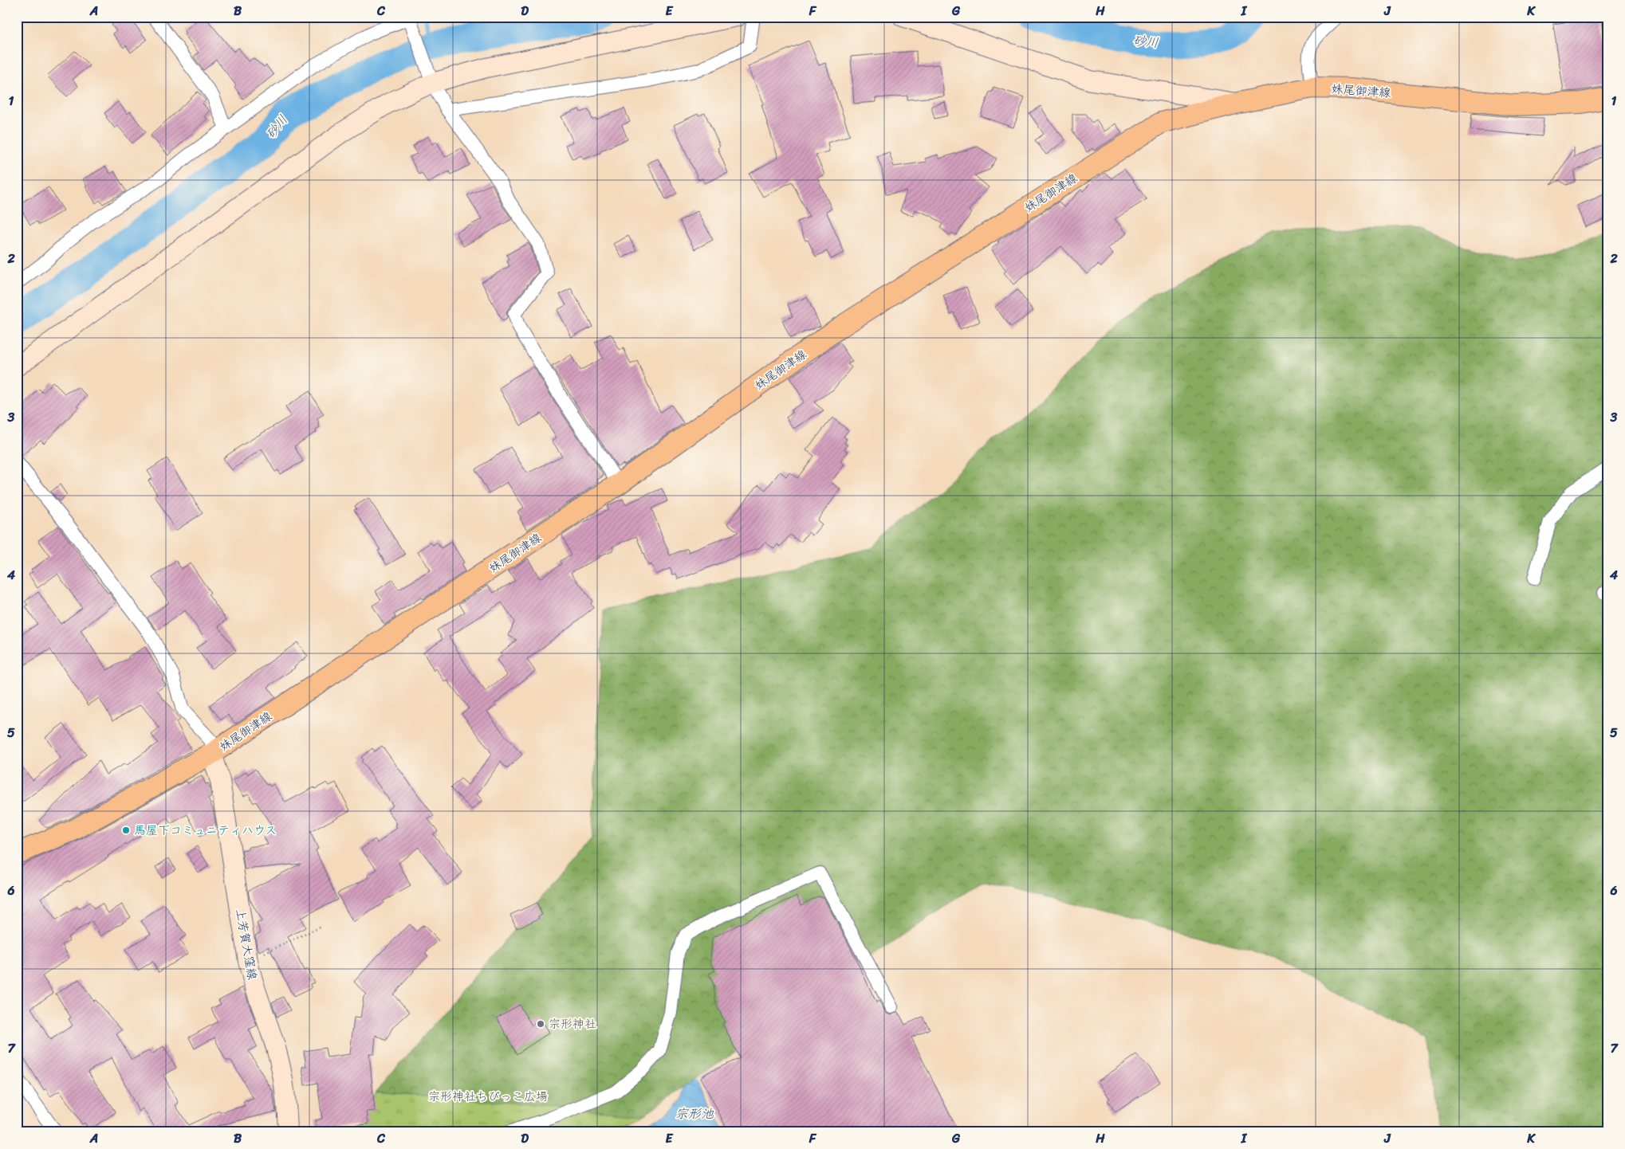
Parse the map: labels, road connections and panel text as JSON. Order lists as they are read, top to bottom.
{
  "streets": {
    "main road": ["妹尾御津線"],
    "street": ["上芳賀大窪線"]
  },
  "crossings": [
    ["妹尾御津線", "上芳賀大窪線"]
  ],
  "water": ["砂川", "宗形池"],
  "parks": ["宗形神社ちびっこ広場"],
  "places": ["馬屋下コミュニティハウス", "宗形神社"],
  "grid": {
    "columns": [
      "A",
      "B",
      "C",
      "D",
      "E",
      "F",
      "G",
      "H",
      "I",
      "J",
      "K"
    ],
    "rows": [
      "1",
      "2",
      "3",
      "4",
      "5",
      "6",
      "7"
    ]
  }
}
